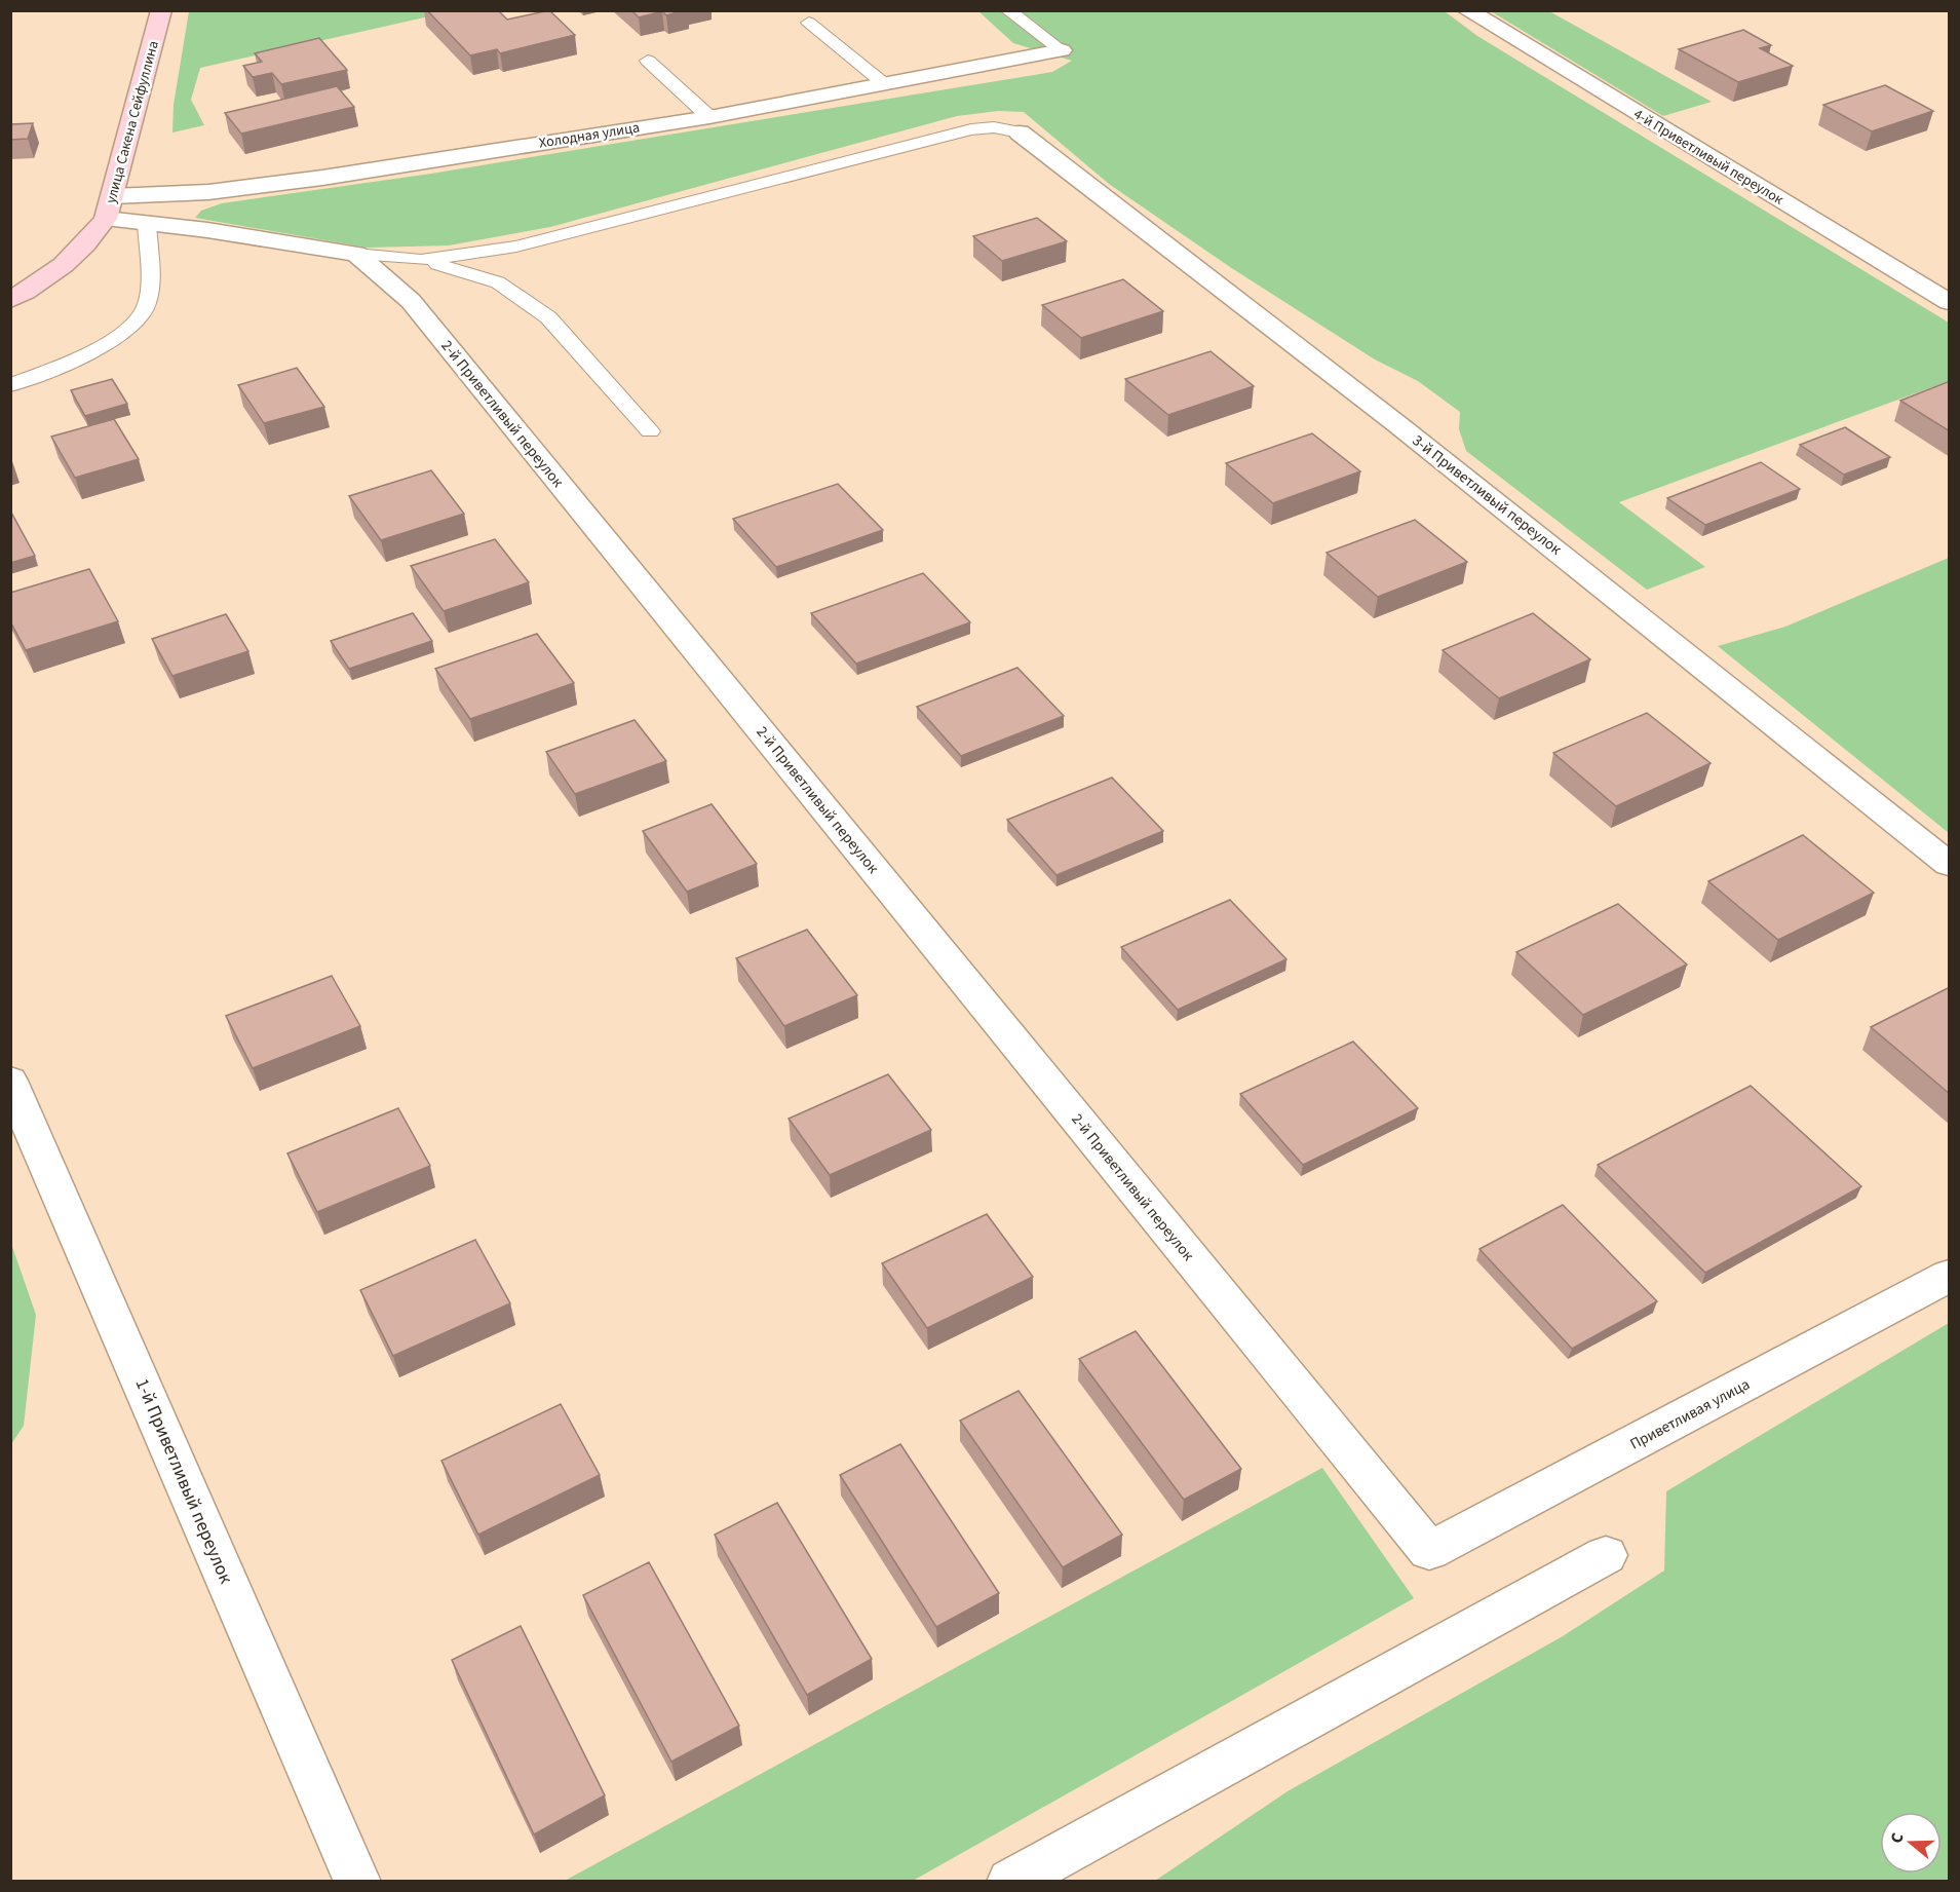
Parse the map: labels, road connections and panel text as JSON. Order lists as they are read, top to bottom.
{
  "streets": {
    "street": [
      "улица Сакена Сейфуллина",
      "Холодная улица",
      "4-й Приветливый переулок",
      "2-й Приветливый переулок",
      "3-й Приветливый переулок",
      "Приветливая улица",
      "1-й Приветливый переулок"
    ]
  },
  "crossings": [
    ["улица Сакена Сейфуллина", "Холодная улица"],
    ["2-й Приветливый переулок", "Приветливая улица"]
  ],
  "north": "left"
}
